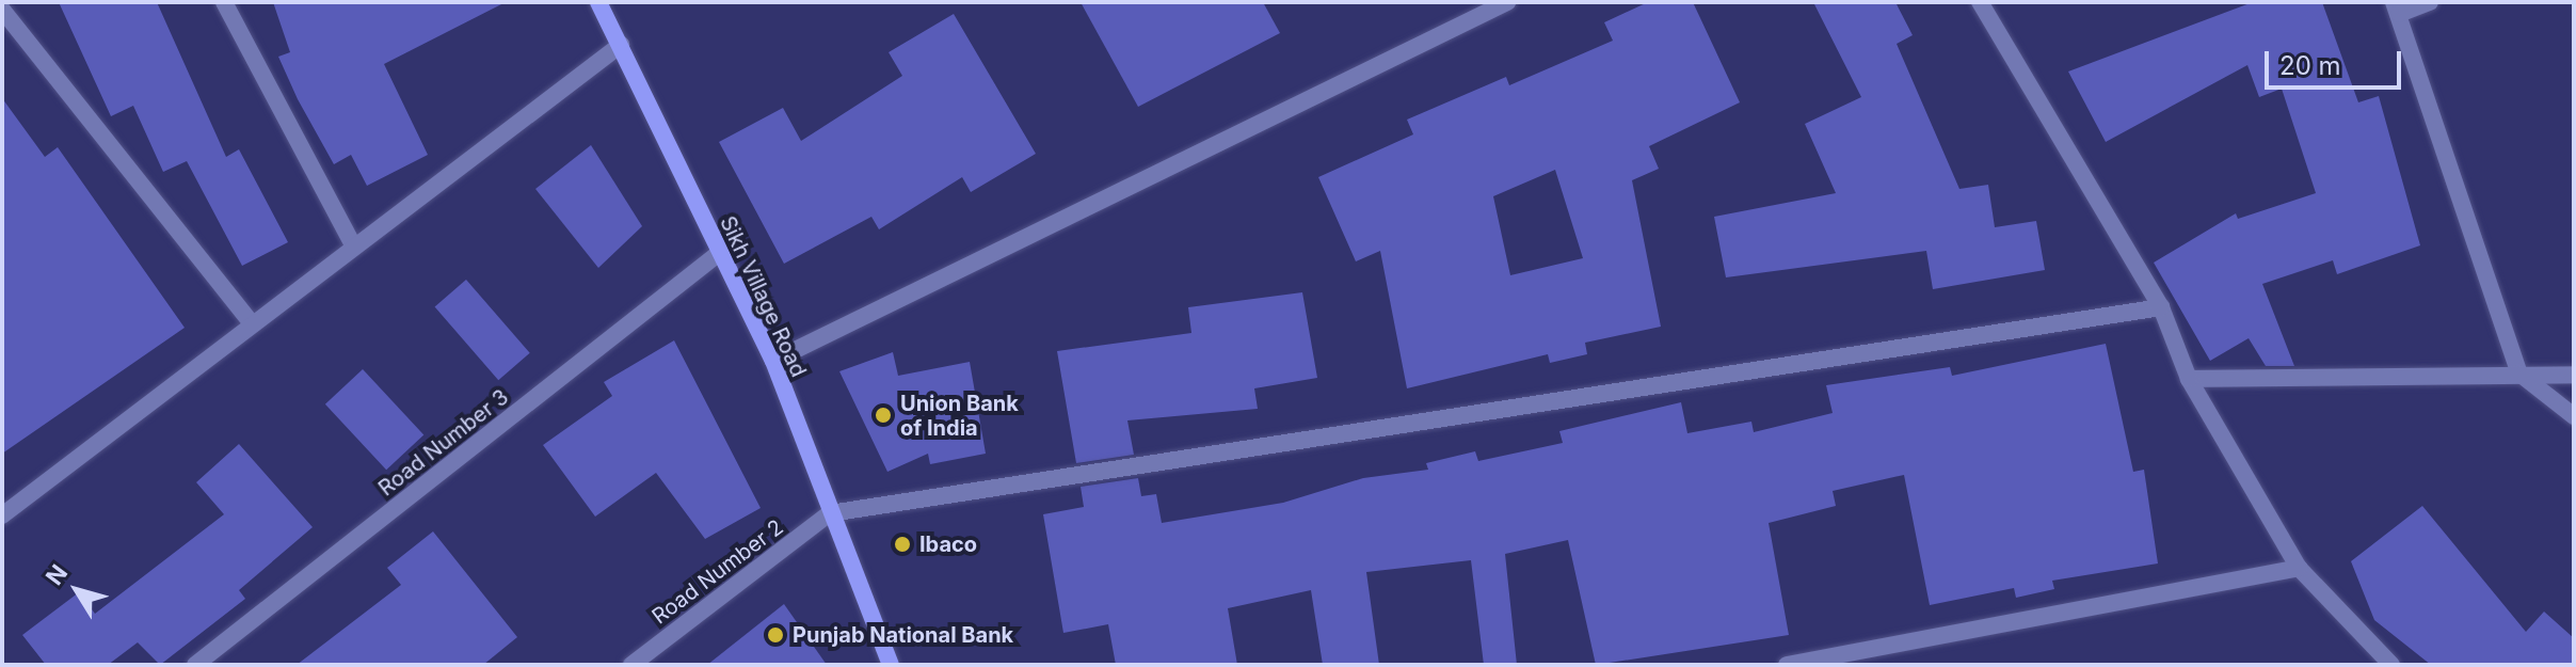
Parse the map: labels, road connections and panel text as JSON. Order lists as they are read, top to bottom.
{
  "streets": {
    "main road": ["Sikh Village Road"],
    "street": ["Road Number 3", "Road Number 2"]
  },
  "crossings": [
    ["Sikh Village Road", "Road Number 3"],
    ["Sikh Village Road", "Road Number 2"]
  ],
  "places": ["Union Bank of India", "Ibaco", "Punjab National Bank"],
  "scale_bar": "20 m",
  "north": "top left"
}
